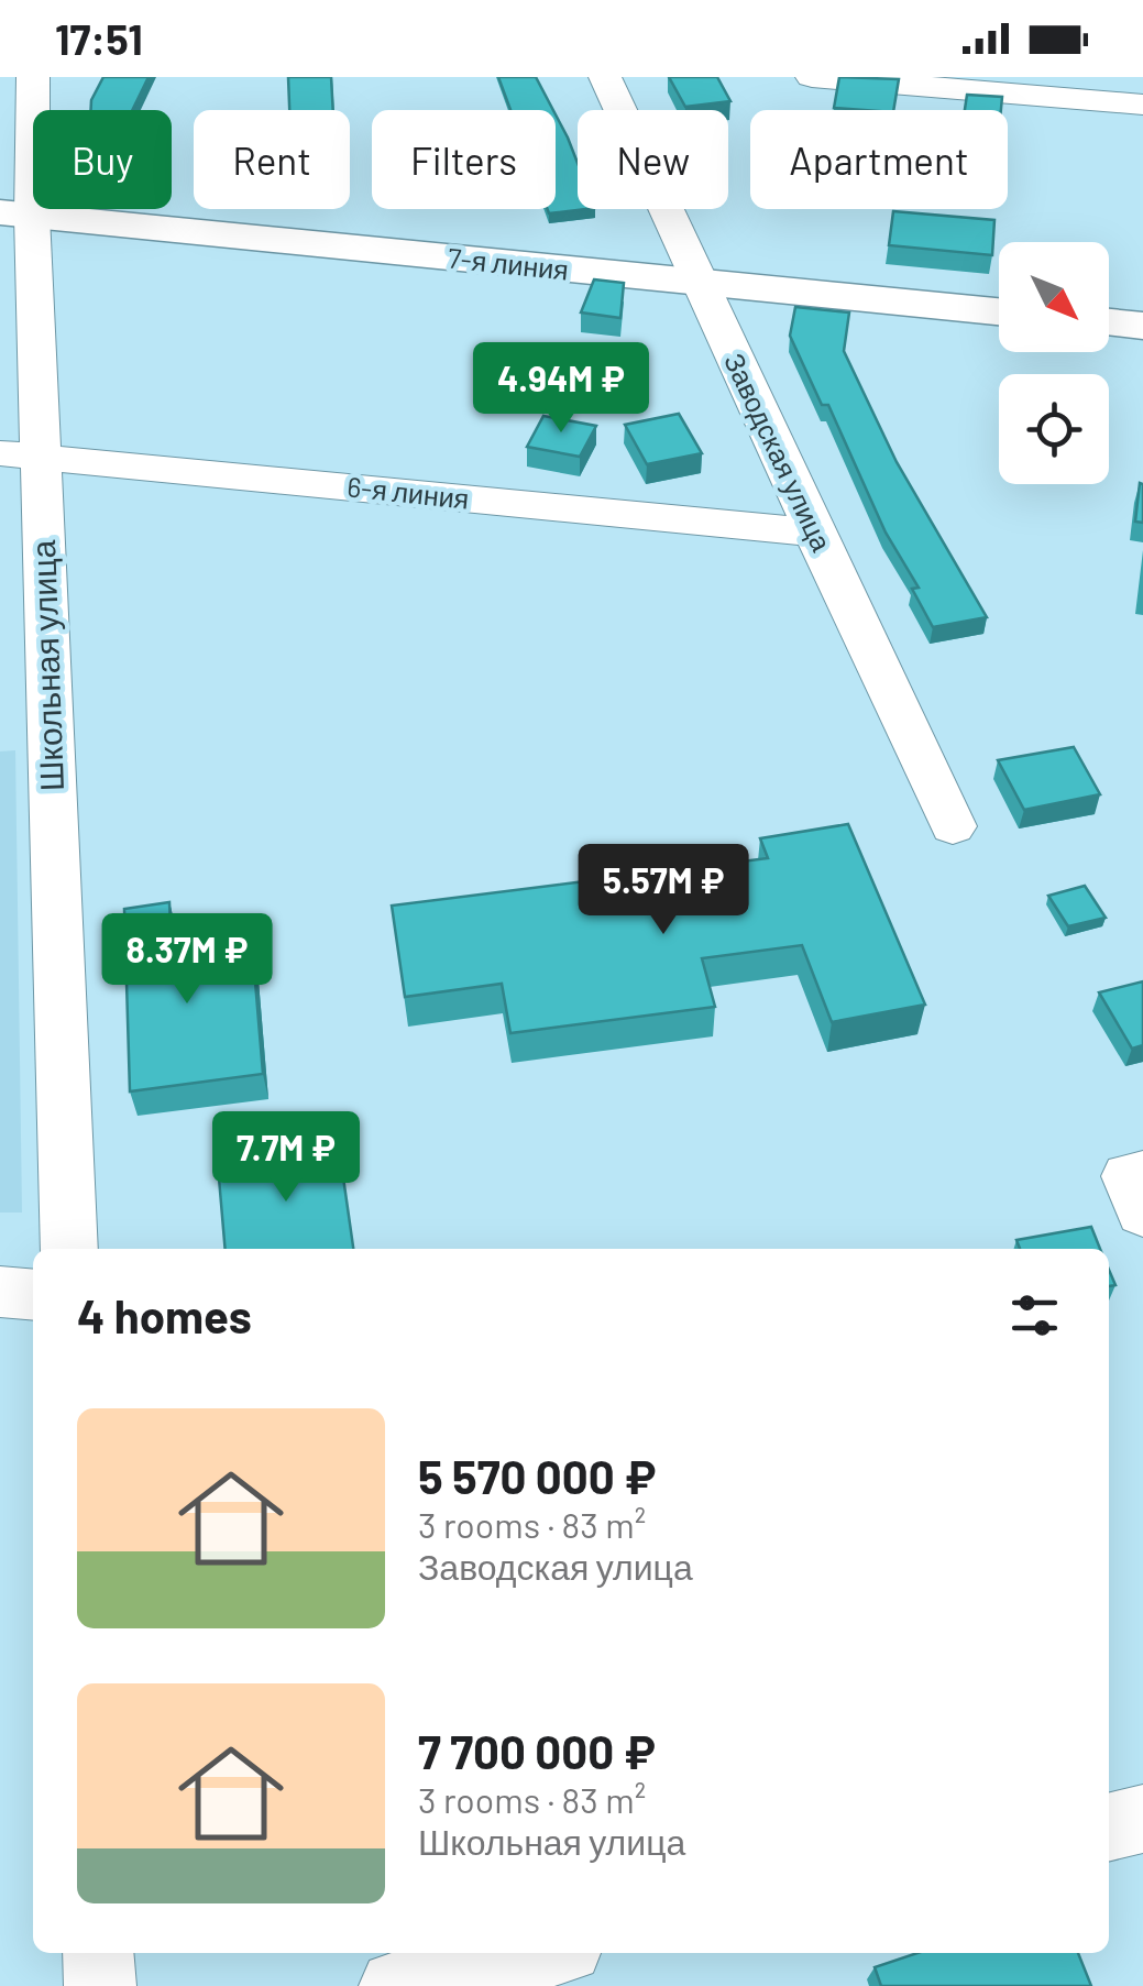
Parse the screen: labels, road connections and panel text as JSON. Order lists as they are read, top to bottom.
{
  "streets": {
    "main road": ["7-я линия"],
    "street": ["Заводская улица", "6-я линия", "Школьная улица"]
  },
  "crossings": [
    ["7-я линия", "Заводская улица"],
    ["7-я линия", "Школьная улица"],
    ["Заводская улица", "6-я линия"],
    ["6-я линия", "Школьная улица"]
  ],
  "north": "bottom right",
  "page": {
    "status": "17:51",
    "chip": [
      "Buy",
      "Rent",
      "Filters",
      "New",
      "Apartment"
    ],
    "price": [
      "4.94M ₽",
      "5.57M ₽",
      "8.37M ₽",
      "7.7M ₽"
    ],
    "heading": "4 homes",
    "list": [
      {
        "name": "5 570 000 ₽",
        "note": "3 rooms · 83 m² · Заводская улица"
      },
      {
        "name": "7 700 000 ₽",
        "note": "3 rooms · 83 m² · Школьная улица"
      }
    ]
  }
}
